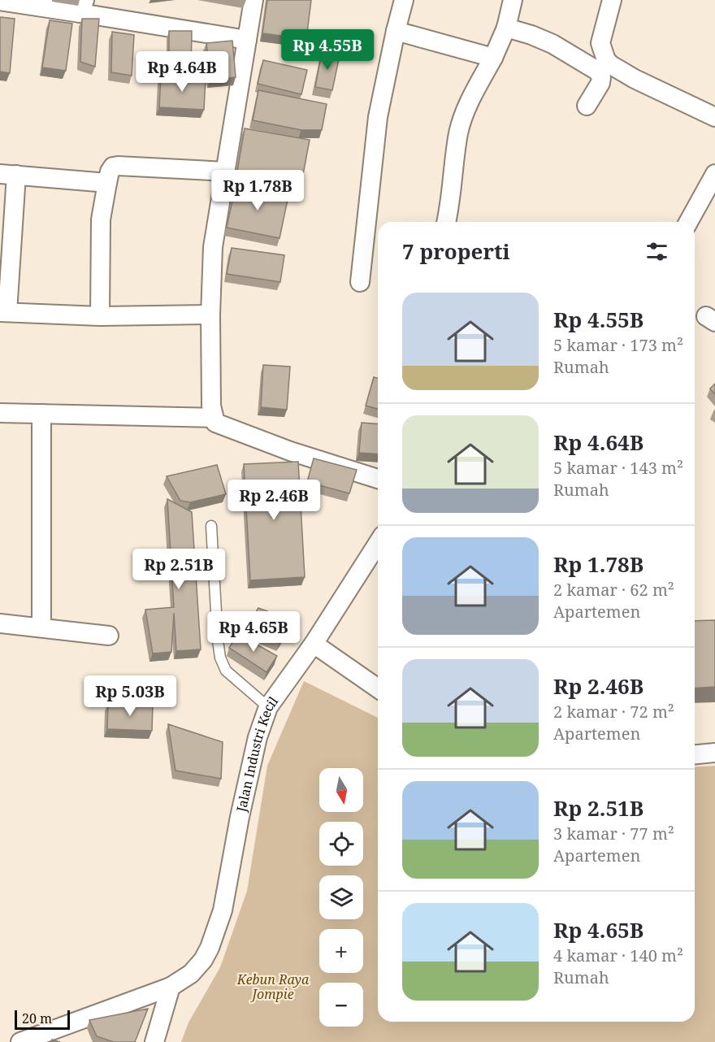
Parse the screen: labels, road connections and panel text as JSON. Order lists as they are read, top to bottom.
{
  "streets": {
    "street": ["Jalan Industri Kecil"]
  },
  "parks": ["Kebun Raya Jompie"],
  "scale_bar": "20 m",
  "north": "bottom",
  "page": {
    "price": [
      "Rp 4.55B",
      "Rp 4.64B",
      "Rp 1.78B",
      "Rp 2.46B",
      "Rp 2.51B",
      "Rp 4.65B",
      "Rp 5.03B"
    ],
    "heading": "7 properti",
    "list": [
      {
        "name": "Rp 4.55B",
        "note": "5 kamar · 173 m² · Rumah"
      },
      {
        "name": "Rp 4.64B",
        "note": "5 kamar · 143 m² · Rumah"
      },
      {
        "name": "Rp 1.78B",
        "note": "2 kamar · 62 m² · Apartemen"
      },
      {
        "name": "Rp 2.46B",
        "note": "2 kamar · 72 m² · Apartemen"
      },
      {
        "name": "Rp 2.51B",
        "note": "3 kamar · 77 m² · Apartemen"
      },
      {
        "name": "Rp 4.65B",
        "note": "4 kamar · 140 m² · Rumah"
      }
    ],
    "map_buttons": ["+", "−"],
    "scale": "20 m"
  }
}
